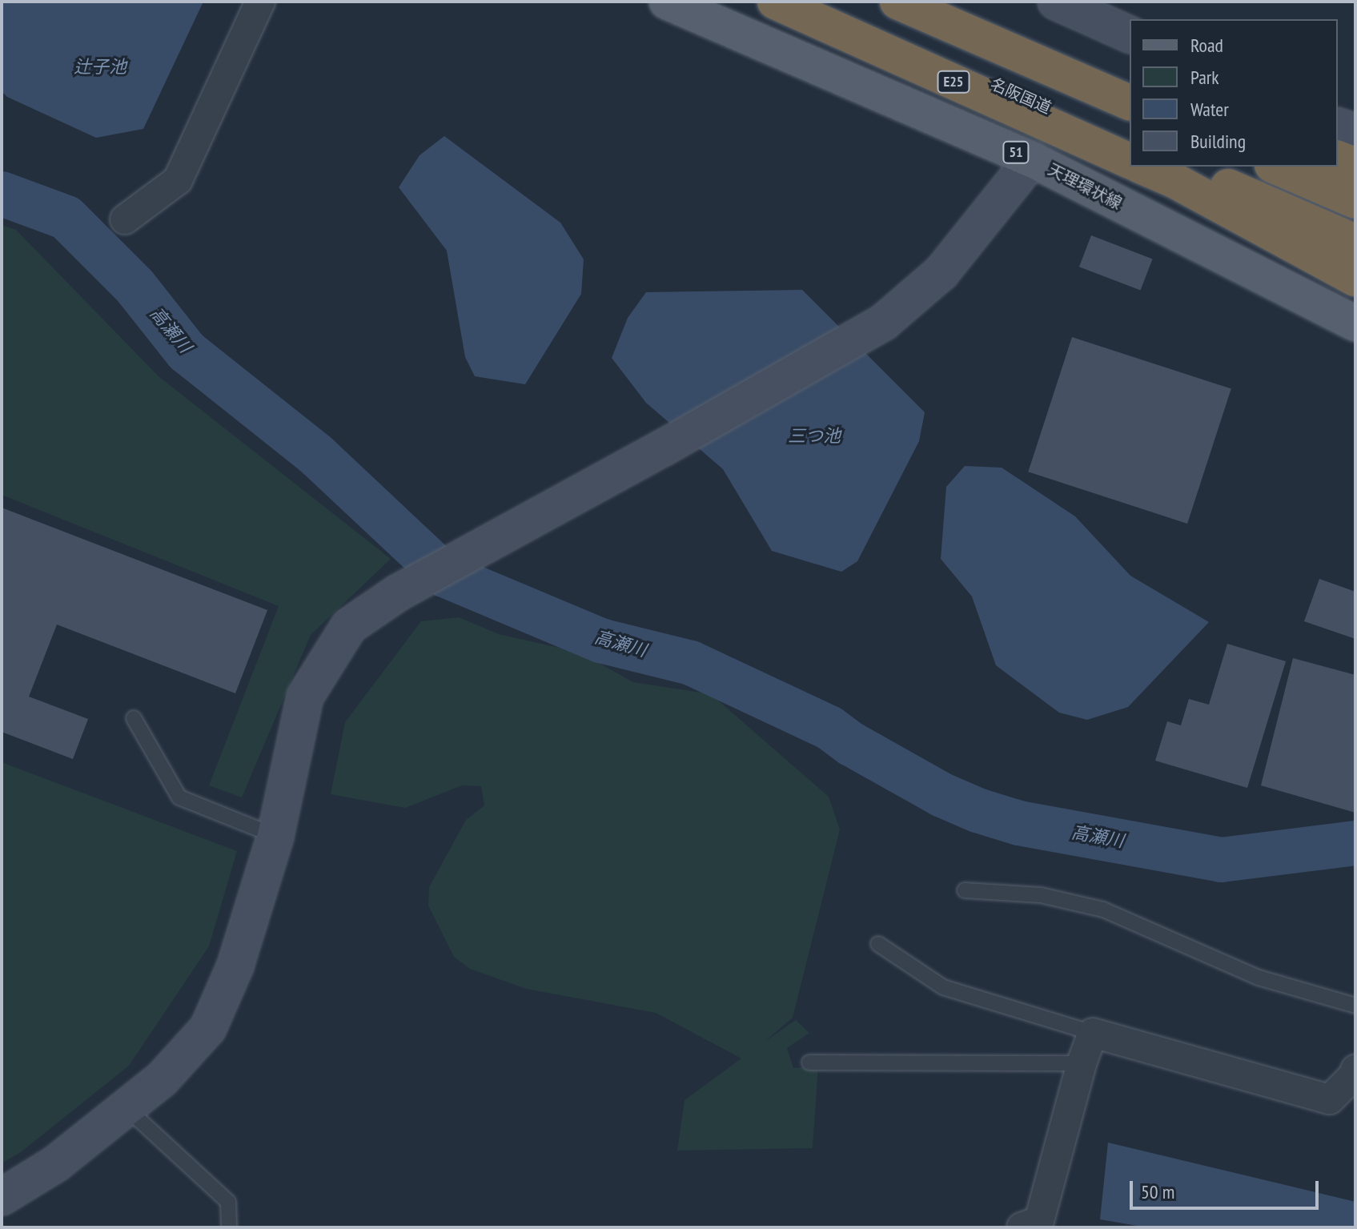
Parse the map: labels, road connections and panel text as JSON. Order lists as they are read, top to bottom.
{
  "streets": {
    "highway": ["E25", "名阪国道"],
    "main road": ["51", "天理環状線"]
  },
  "water": ["辻子池", "高瀬川", "三つ池"],
  "legend": [
    "Road",
    "Park",
    "Water",
    "Building"
  ],
  "scale_bar": "50 m"
}
